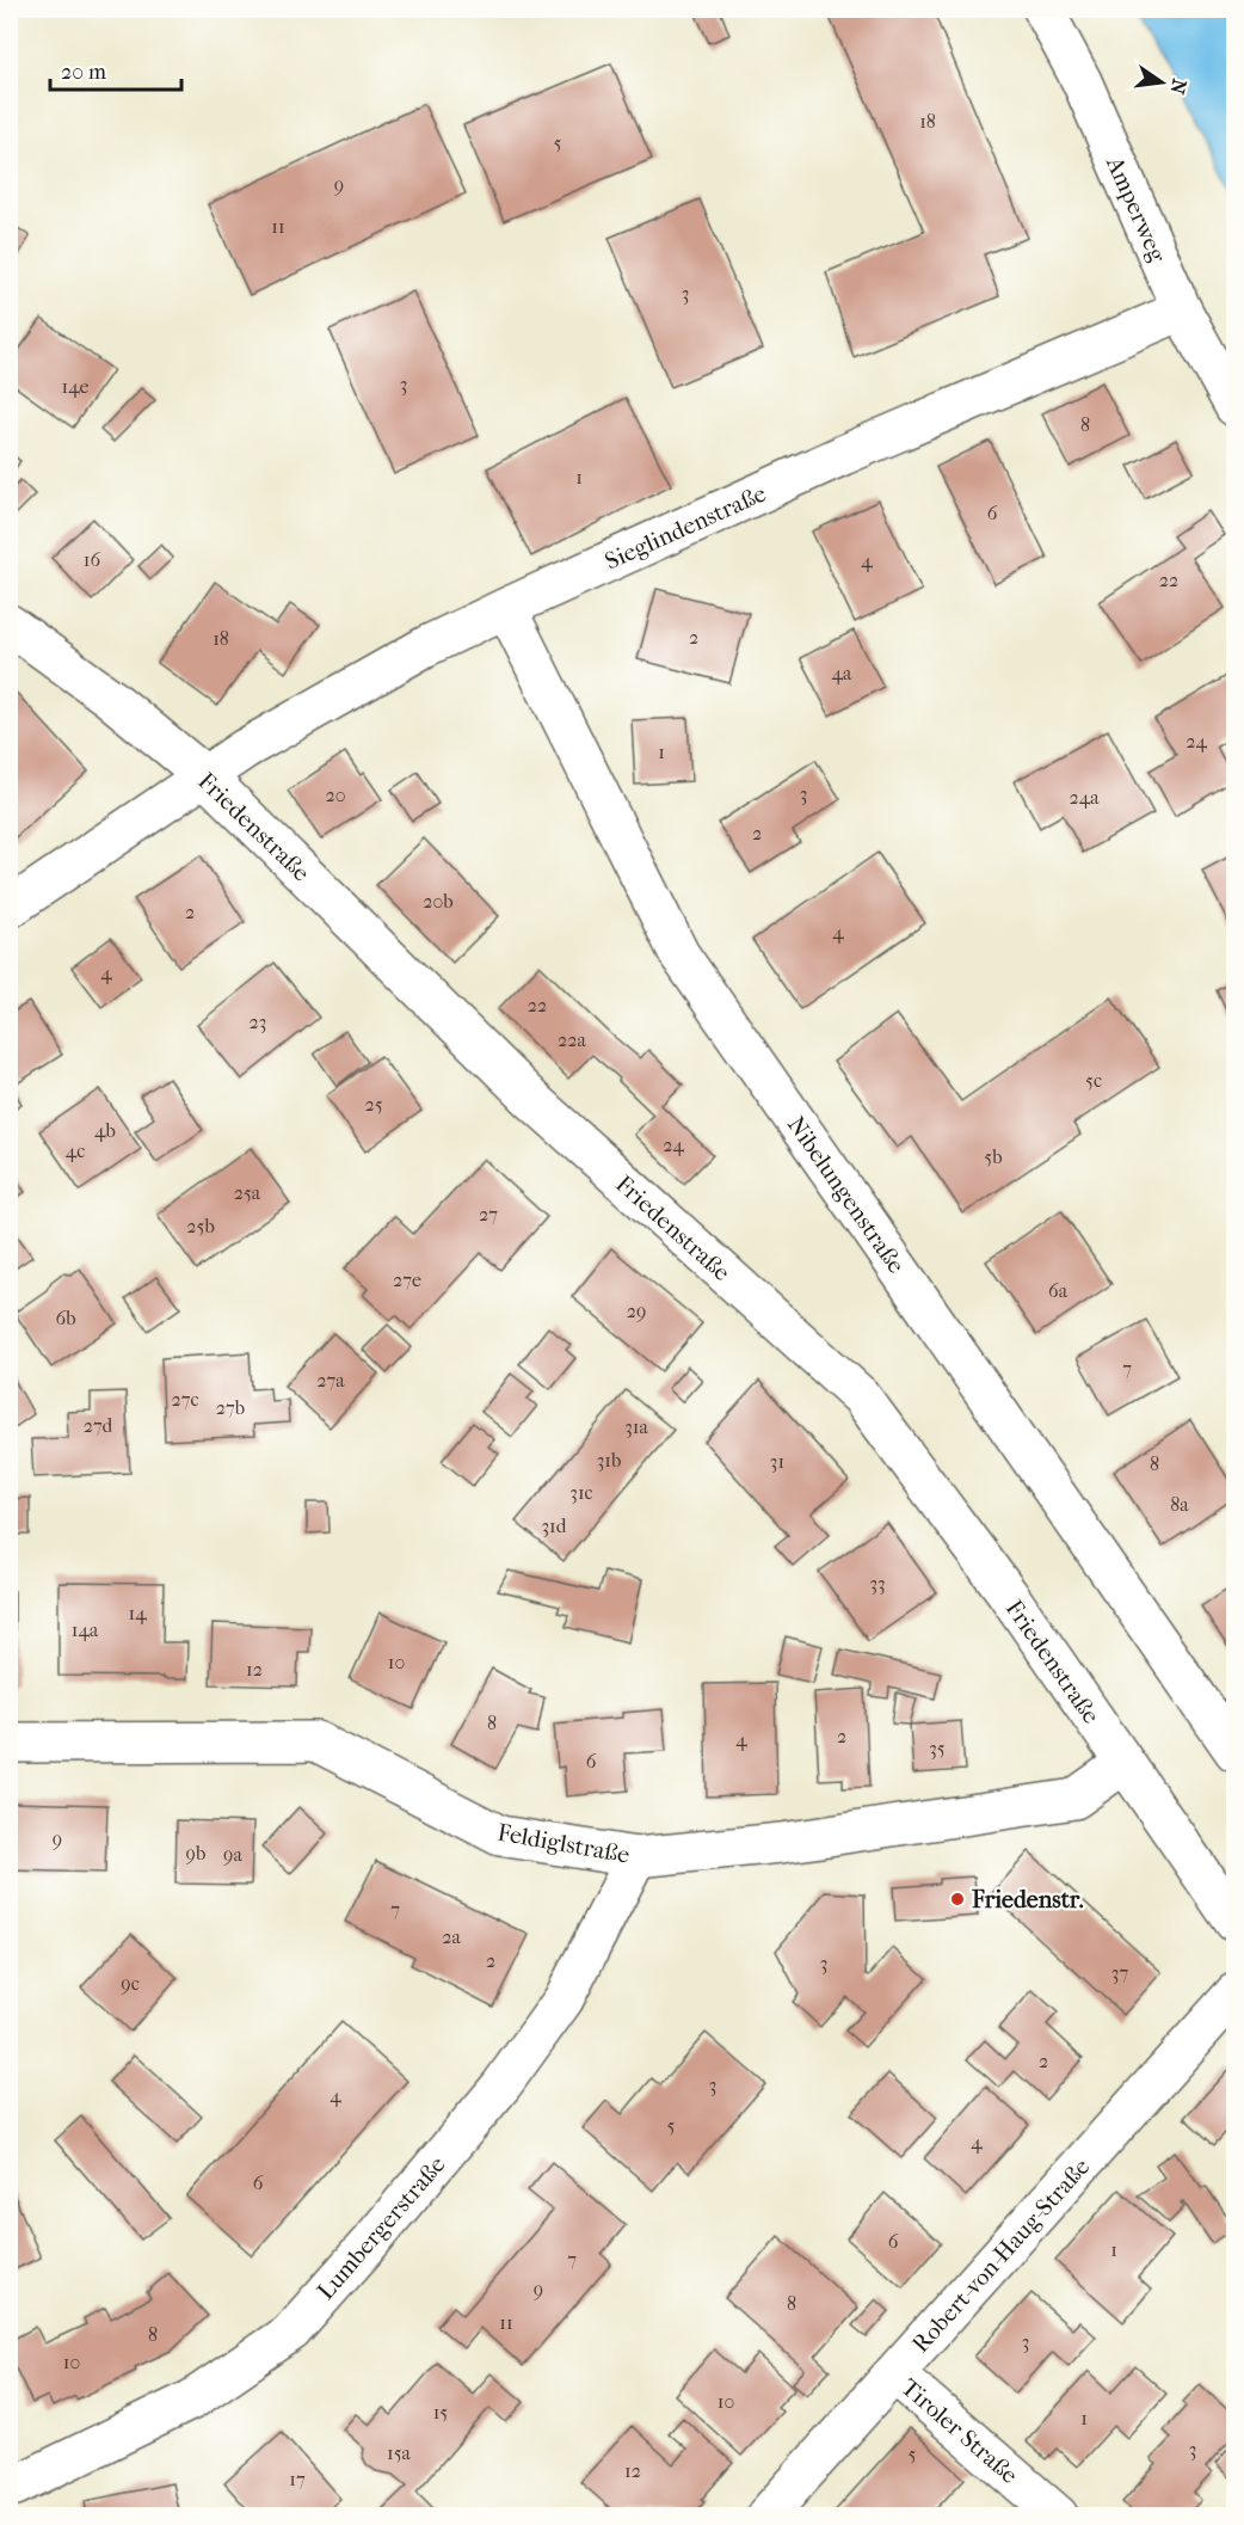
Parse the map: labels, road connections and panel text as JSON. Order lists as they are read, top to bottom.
{
  "streets": {
    "street": [
      "Amperweg",
      "Sieglindenstraße",
      "Friedenstraße",
      "Nibelungenstraße",
      "Feldiglstraße",
      "Lumbergerstraße",
      "Robert-von-Haug-Straße",
      "Tiroler Straße"
    ]
  },
  "crossings": [
    ["Amperweg", "Sieglindenstraße"],
    ["Sieglindenstraße", "Friedenstraße"],
    ["Sieglindenstraße", "Nibelungenstraße"],
    ["Friedenstraße", "Feldiglstraße"],
    ["Feldiglstraße", "Lumbergerstraße"],
    ["Robert-von-Haug-Straße", "Tiroler Straße"]
  ],
  "places": ["Friedenstr."],
  "house_numbers": [
    "18",
    "5",
    "9",
    "11",
    "3",
    "3",
    "14e",
    "8",
    "1",
    "6",
    "16",
    "4",
    "22",
    "2",
    "18",
    "4a",
    "24",
    "1",
    "3",
    "20",
    "24a",
    "2",
    "20b",
    "2",
    "4",
    "4",
    "22",
    "23",
    "22a",
    "5c",
    "25",
    "4b",
    "24",
    "4c",
    "5b",
    "25a",
    "27",
    "25b",
    "27e",
    "6a",
    "29",
    "6b",
    "7",
    "27a",
    "27c",
    "27b",
    "27d",
    "31a",
    "31b",
    "31",
    "8",
    "31c",
    "8a",
    "31d",
    "33",
    "14",
    "14a",
    "10",
    "12",
    "8",
    "2",
    "4",
    "35",
    "6",
    "9",
    "9b",
    "9a",
    "7",
    "2a",
    "2",
    "3",
    "37",
    "9c",
    "2",
    "3",
    "4",
    "5",
    "4",
    "6",
    "6",
    "1",
    "7",
    "9",
    "8",
    "11",
    "8",
    "3",
    "10",
    "10",
    "15",
    "1",
    "3",
    "15a",
    "5",
    "12",
    "17"
  ],
  "scale_bar": "20 m",
  "north": "right"
}
